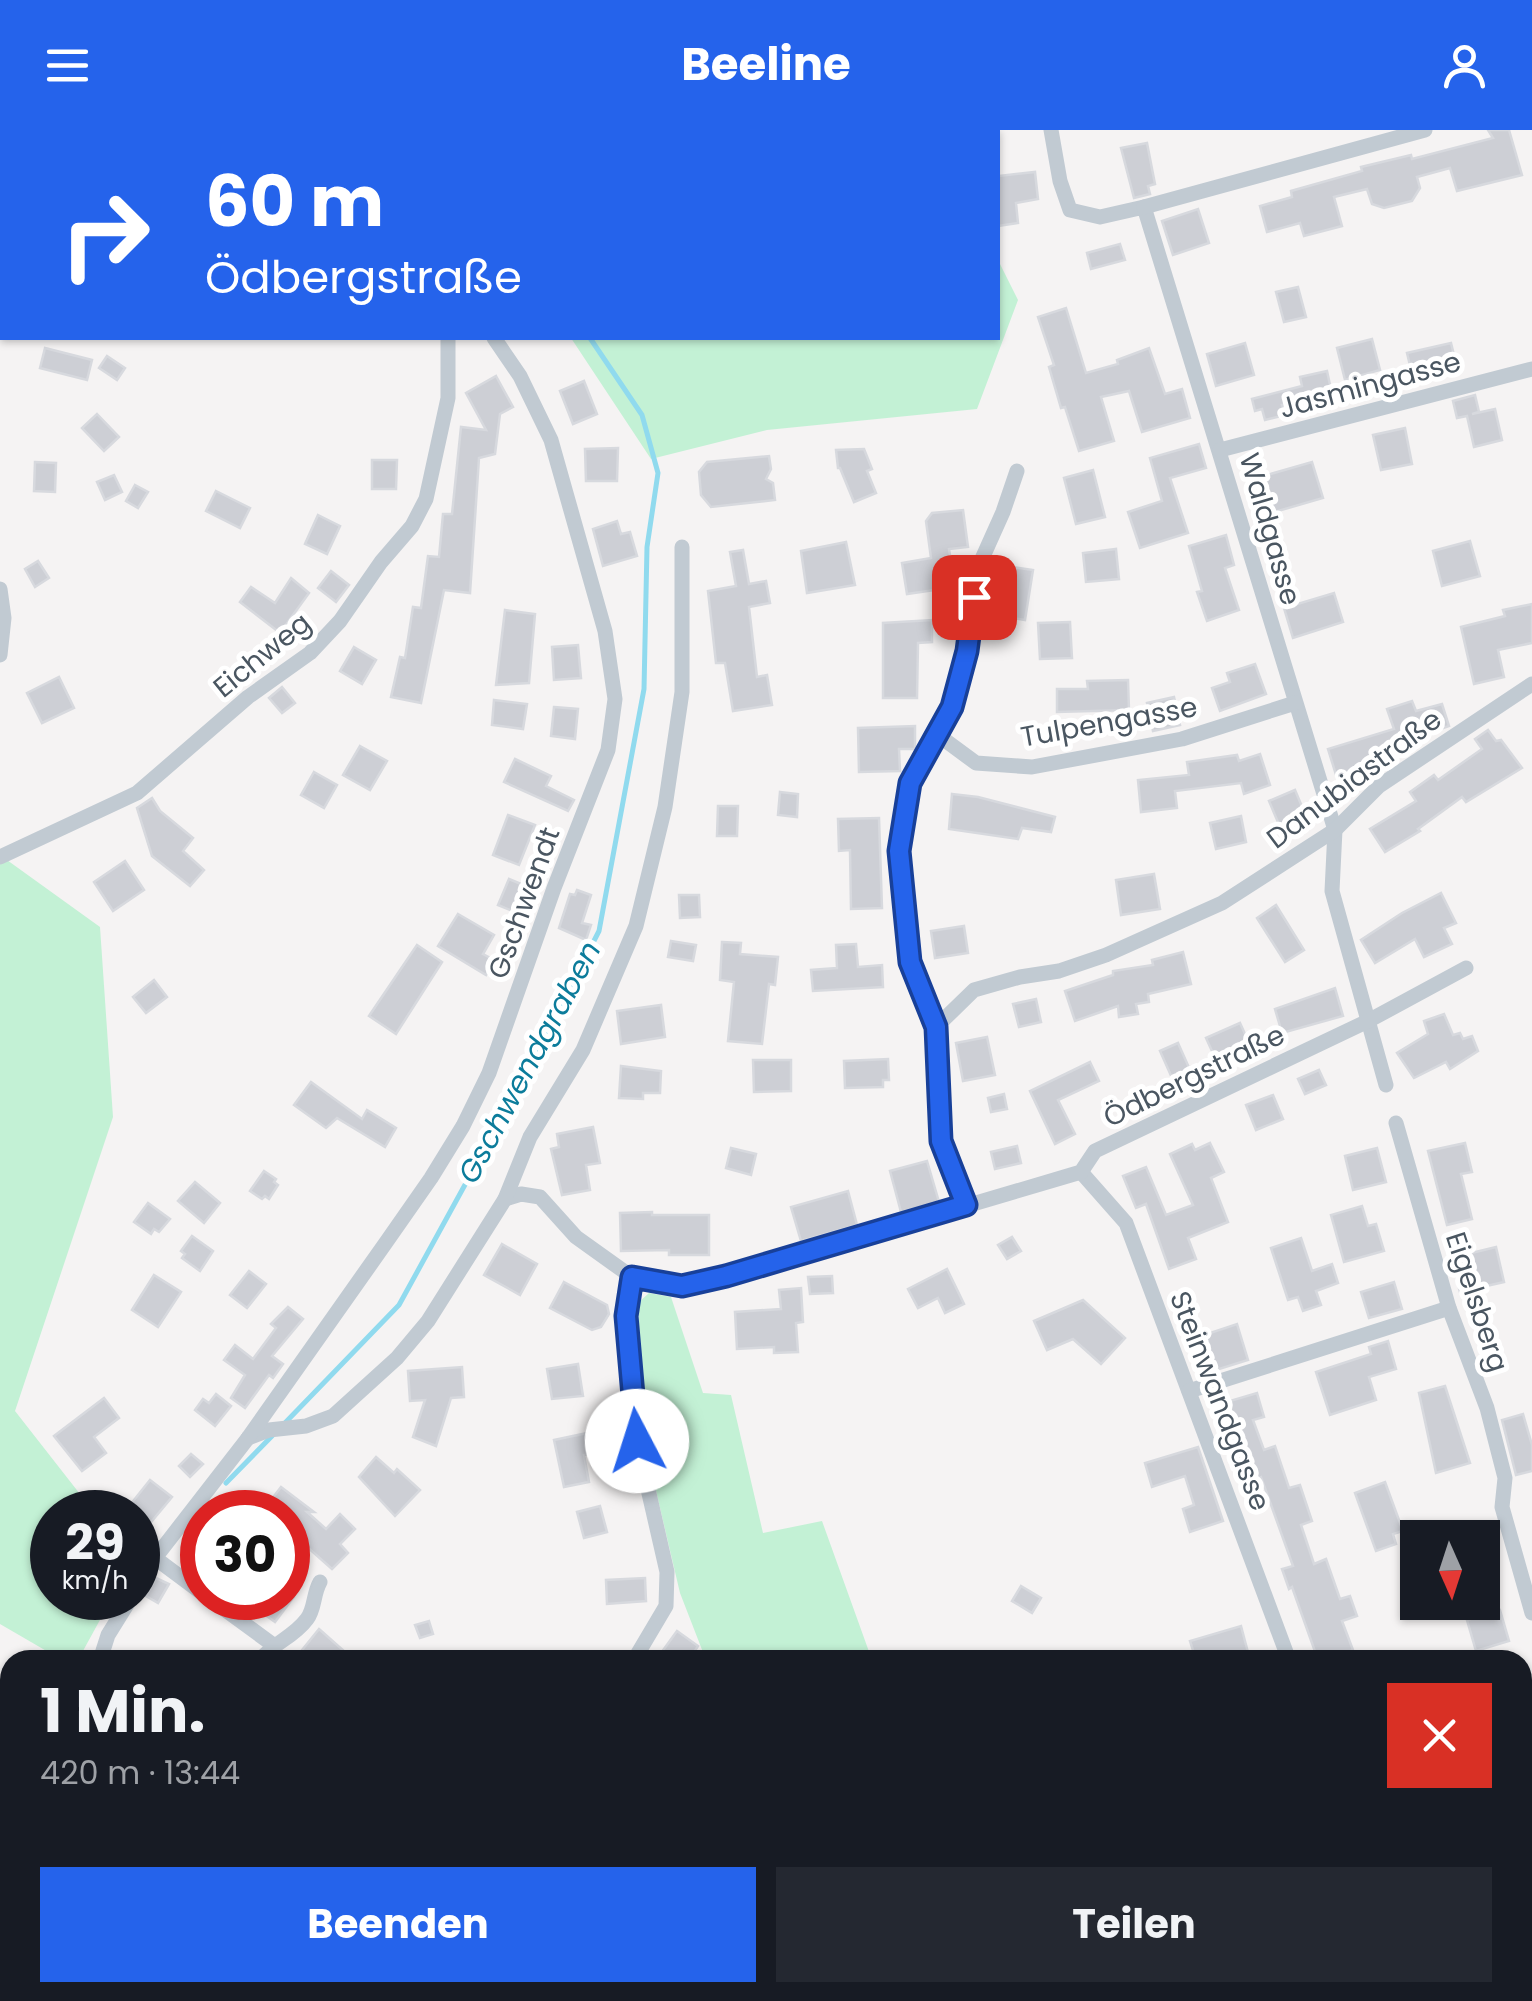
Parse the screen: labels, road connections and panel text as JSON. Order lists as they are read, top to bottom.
{
  "streets": {
    "street": [
      "Jasmingasse",
      "Waldgasse",
      "Eichweg",
      "Tulpengasse",
      "Danubiastraße",
      "Gschwendt",
      "Ödbergstraße",
      "Eigelsberg",
      "Steinwandgasse"
    ]
  },
  "crossings": [
    ["Jasmingasse", "Waldgasse"],
    ["Waldgasse", "Tulpengasse"],
    ["Waldgasse", "Danubiastraße"],
    ["Waldgasse", "Ödbergstraße"],
    ["Ödbergstraße", "Steinwandgasse"]
  ],
  "water": ["Gschwendgraben"],
  "north": "bottom",
  "page": {
    "header": "Beeline",
    "turn": ["60 m", "Ödbergstraße"],
    "speed": "29 km/h",
    "limit": "30",
    "heading": ["1 Min.", "420 m · 13:44"],
    "buttons": ["Beenden", "Teilen"]
  }
}
